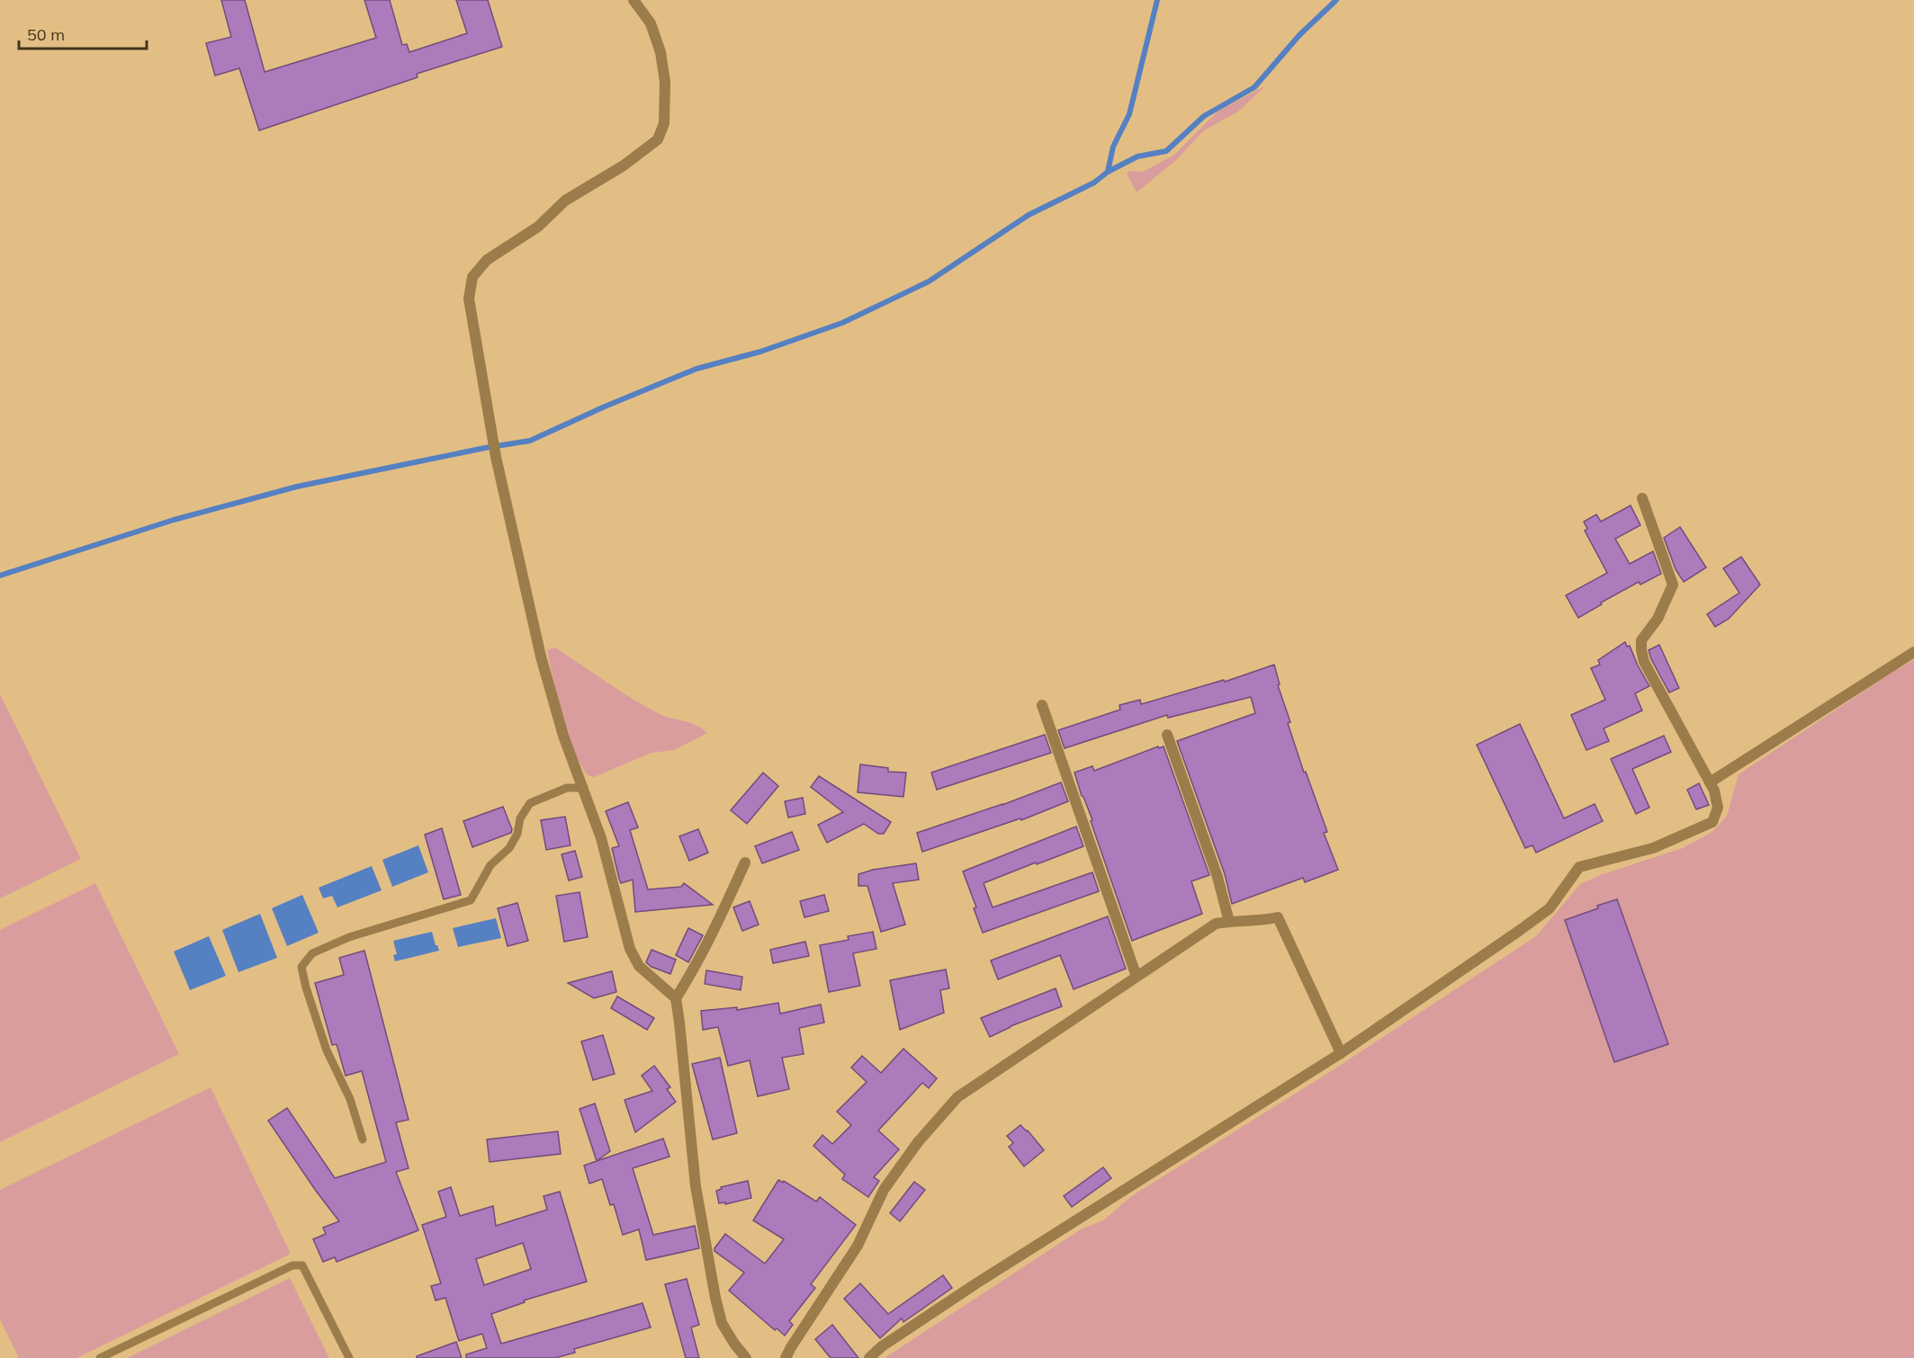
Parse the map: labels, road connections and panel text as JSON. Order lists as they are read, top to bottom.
{
  "scale_bar": "50 m"
}
